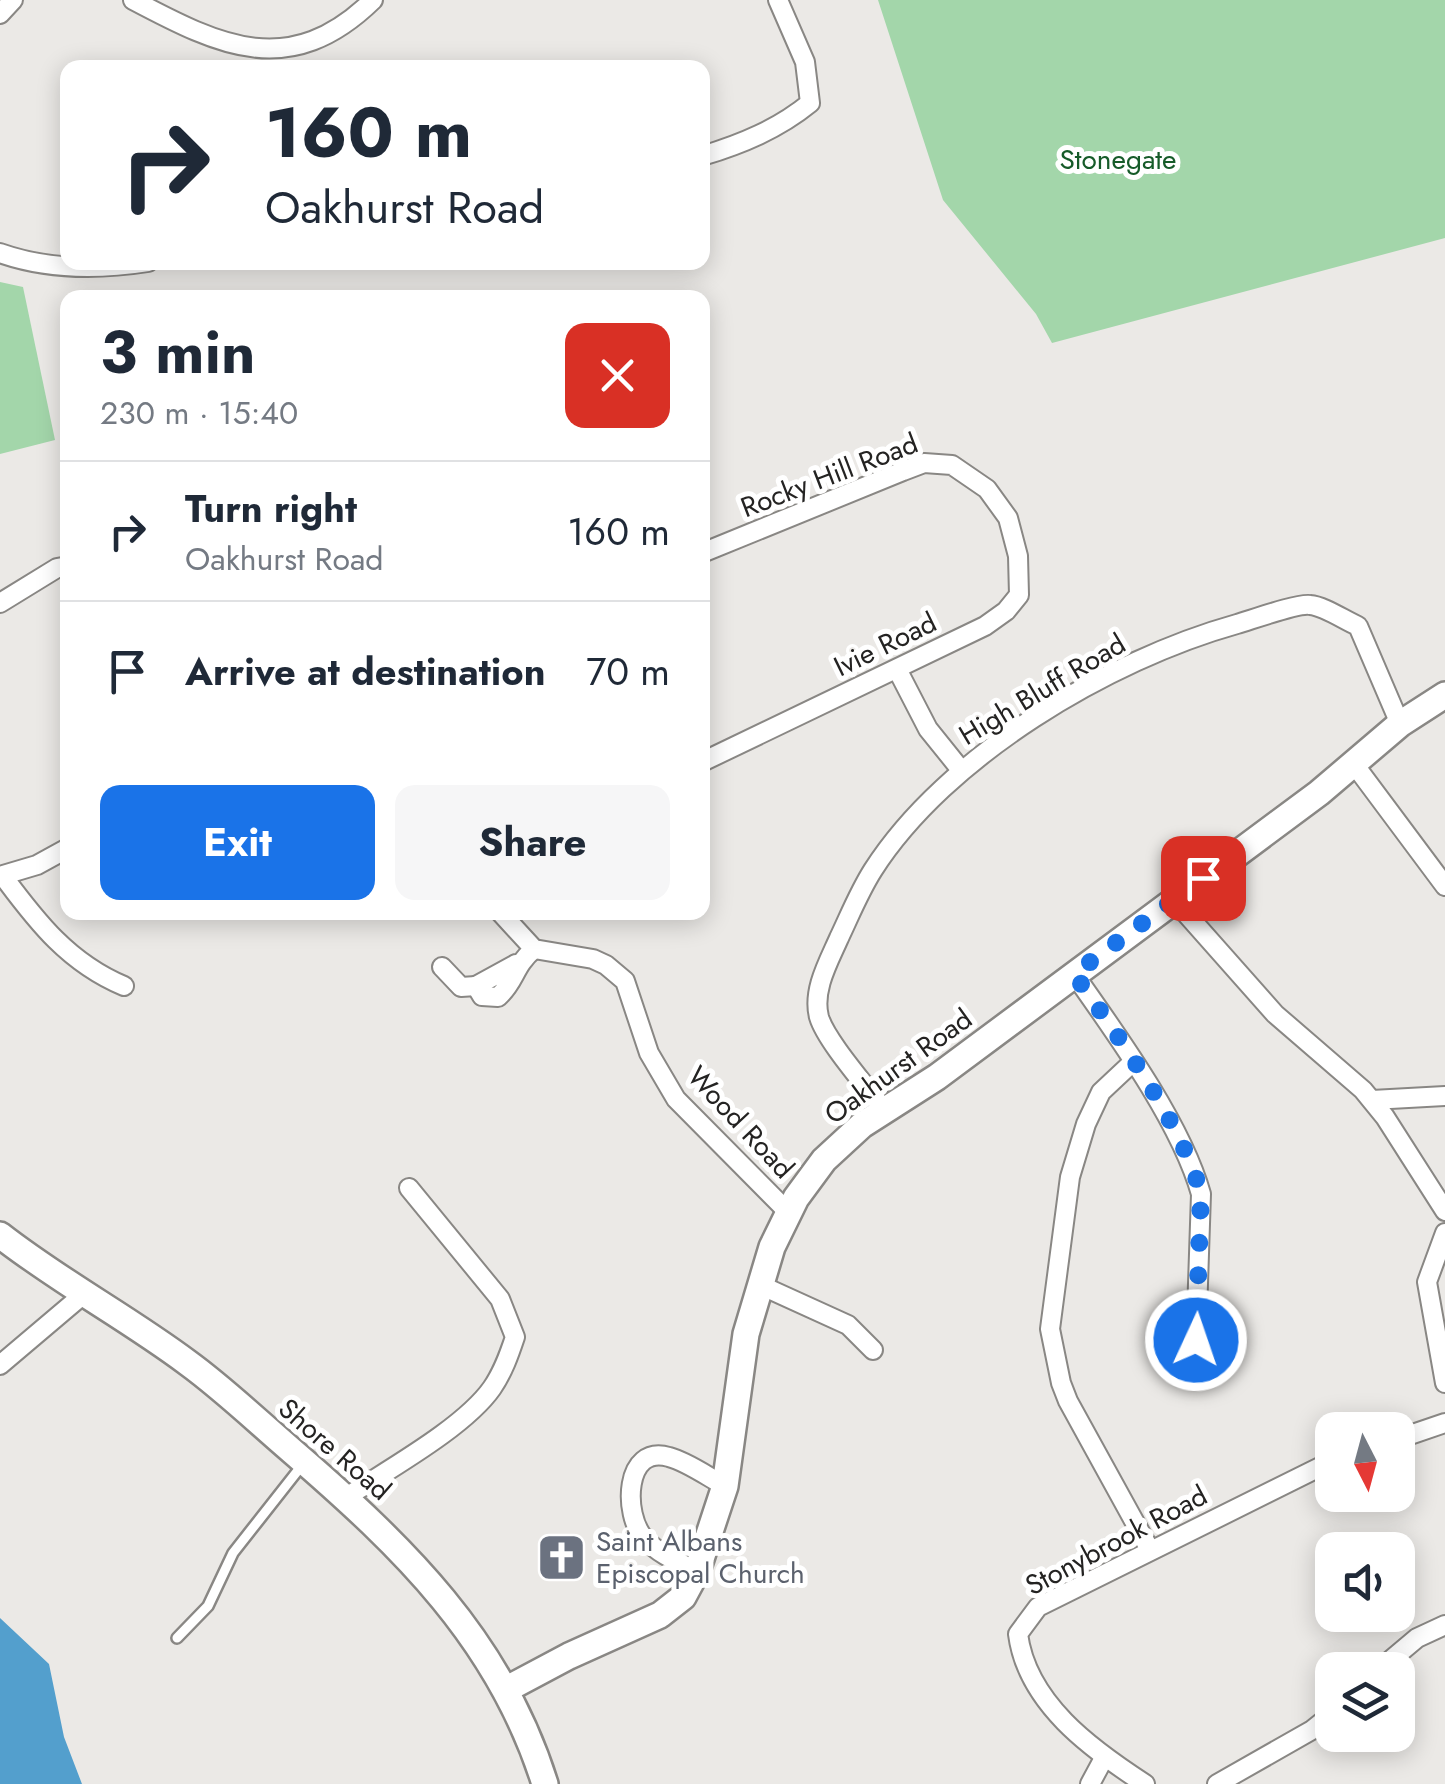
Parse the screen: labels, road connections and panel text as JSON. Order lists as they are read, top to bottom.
{
  "streets": {
    "street": [
      "Rocky Hill Road",
      "Ivie Road",
      "High Bluff Road",
      "Oakhurst Road",
      "Wood Road",
      "Shore Road",
      "Stonybrook Road"
    ]
  },
  "crossings": [
    ["Rocky Hill Road", "Ivie Road"],
    ["High Bluff Road", "Oakhurst Road"],
    ["Oakhurst Road", "Wood Road"],
    ["Oakhurst Road", "Shore Road"]
  ],
  "parks": ["Stonegate"],
  "places": {
    "church": ["Saint Albans Episcopal Church"]
  },
  "north": "bottom",
  "page": {
    "turn": ["160 m", "Oakhurst Road"],
    "heading": ["3 min", "230 m · 15:40"],
    "list": [
      {
        "name": "Turn right",
        "note": "Oakhurst Road",
        "value": "160 m"
      },
      {
        "name": "Arrive at destination",
        "value": "70 m"
      }
    ],
    "buttons": ["Exit", "Share"]
  }
}
